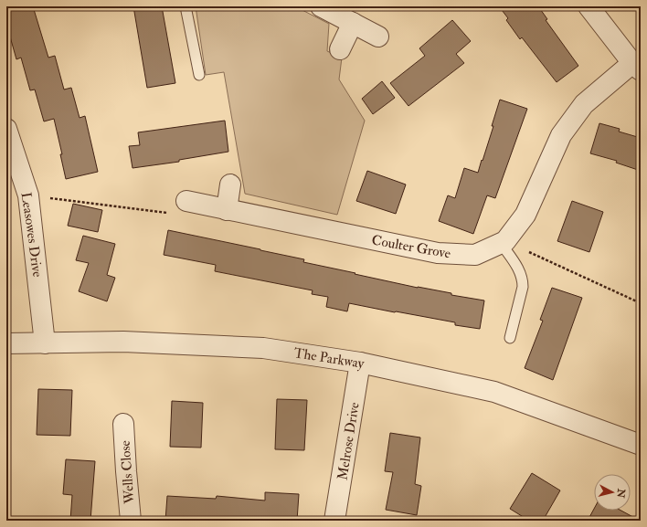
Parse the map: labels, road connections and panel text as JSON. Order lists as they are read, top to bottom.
{
  "streets": {
    "street": [
      "Leasowes Drive",
      "Coulter Grove",
      "The Parkway",
      "Melrose Drive",
      "Wells Close"
    ]
  },
  "crossings": [
    ["Leasowes Drive", "The Parkway"],
    ["The Parkway", "Melrose Drive"]
  ],
  "north": "right"
}
